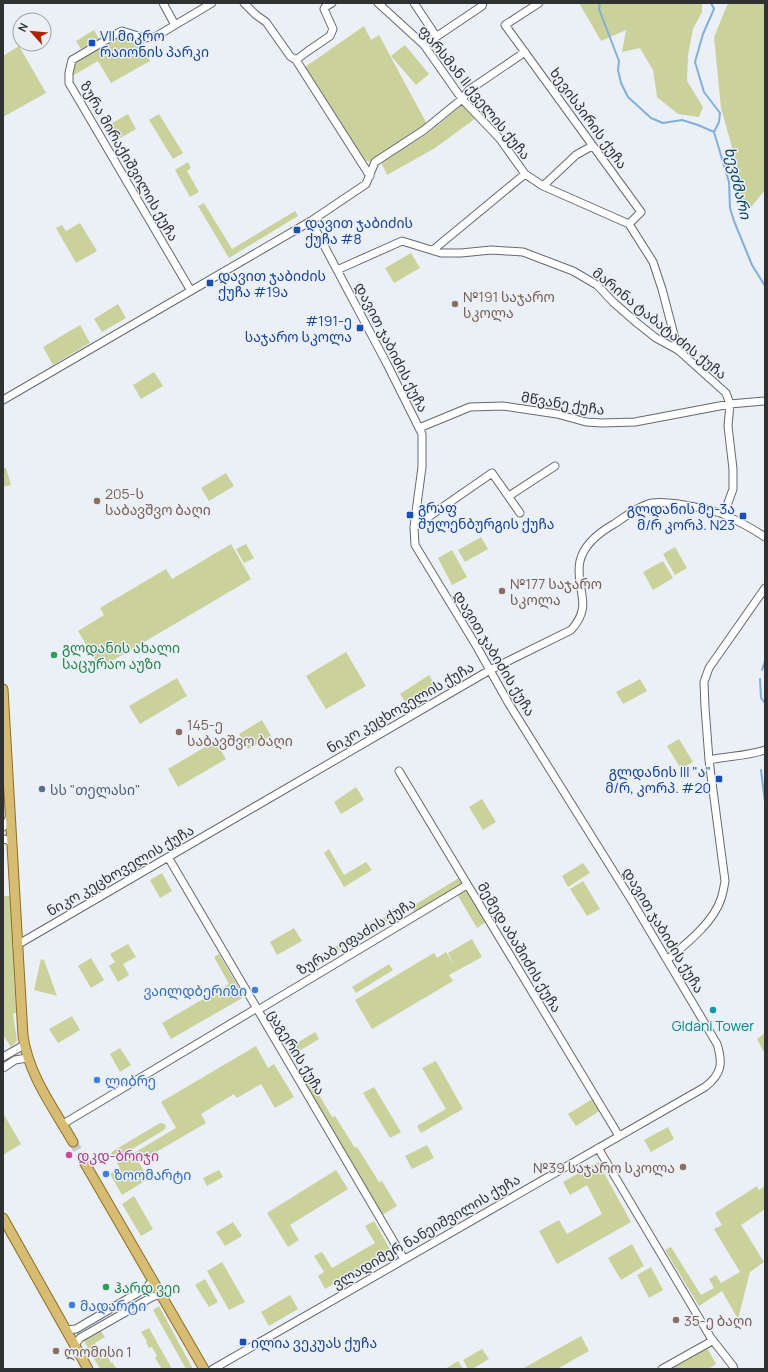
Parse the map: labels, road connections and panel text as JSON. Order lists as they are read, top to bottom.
{
  "streets": {
    "street": [
      "ფარსმან II ქველის ქუჩა",
      "ხევისპირის ქუჩა",
      "ზურა მირაქიშვილის ქუჩა",
      "მარინა ტაბატაძის ქუჩა",
      "დავით ჯაბიძის ქუჩა",
      "მწვანე ქუჩა",
      "ნიკო კეცხოველის ქუჩა",
      "ზურაბ ეფაძის ქუჩა",
      "მემედ აბაშიძის ქუჩა",
      "ცაგერის ქუჩა",
      "ვლადიმერ ნანეიშვილის ქუჩა"
    ]
  },
  "crossings": [
    ["ფარსმან II ქველის ქუჩა", "ხევისპირის ქუჩა"],
    ["მარინა ტაბატაძის ქუჩა", "დავით ჯაბიძის ქუჩა"],
    ["მარინა ტაბატაძის ქუჩა", "მწვანე ქუჩა"],
    ["დავით ჯაბიძის ქუჩა", "მწვანე ქუჩა"],
    ["დავით ჯაბიძის ქუჩა", "ნიკო კეცხოველის ქუჩა"],
    ["დავით ჯაბიძის ქუჩა", "ვლადიმერ ნანეიშვილის ქუჩა"],
    ["ნიკო კეცხოველის ქუჩა", "ცაგერის ქუჩა"],
    ["ზურაბ ეფაძის ქუჩა", "მემედ აბაშიძის ქუჩა"],
    ["ზურაბ ეფაძის ქუჩა", "ცაგერის ქუჩა"],
    ["მემედ აბაშიძის ქუჩა", "ვლადიმერ ნანეიშვილის ქუჩა"],
    ["ცაგერის ქუჩა", "ვლადიმერ ნანეიშვილის ქუჩა"]
  ],
  "water": ["ხევძმარი"],
  "places": {
    "transit": [
      "VII მიკრო რაიონის პარკი",
      "დავით ჯაბიძის ქუჩა #8",
      "დავით ჯაბიძის ქუჩა #19ა",
      "#191-ე საჯარო სკოლა",
      "გრაფ შულენბურგის ქუჩა",
      "გლდანის მე-3ა მ/რ კორპ. N23",
      "გლდანის III \"ა\" მ/რ, კორპ. #20",
      "ილია ვეკუას ქუჩა"
    ],
    "other": [
      "№191 საჯარო სკოლა",
      "205-ს საბავშვო ბაღი",
      "№177 საჯარო სკოლა",
      "გლდანის ახალი საცურაო აუზი",
      "145-ე საბავშვო ბაღი",
      "სს \"თელასი\"",
      "ვაილდბერიზი",
      "Gldani Tower",
      "ლიბრე",
      "დკდ-ბრიჯი",
      "№39 საჯარო სკოლა",
      "ზოომარტი",
      "ჰარდ ვეი",
      "მადარტი",
      "35-ე ბაღი",
      "ლომისი 1"
    ]
  },
  "north": "top left"
}
